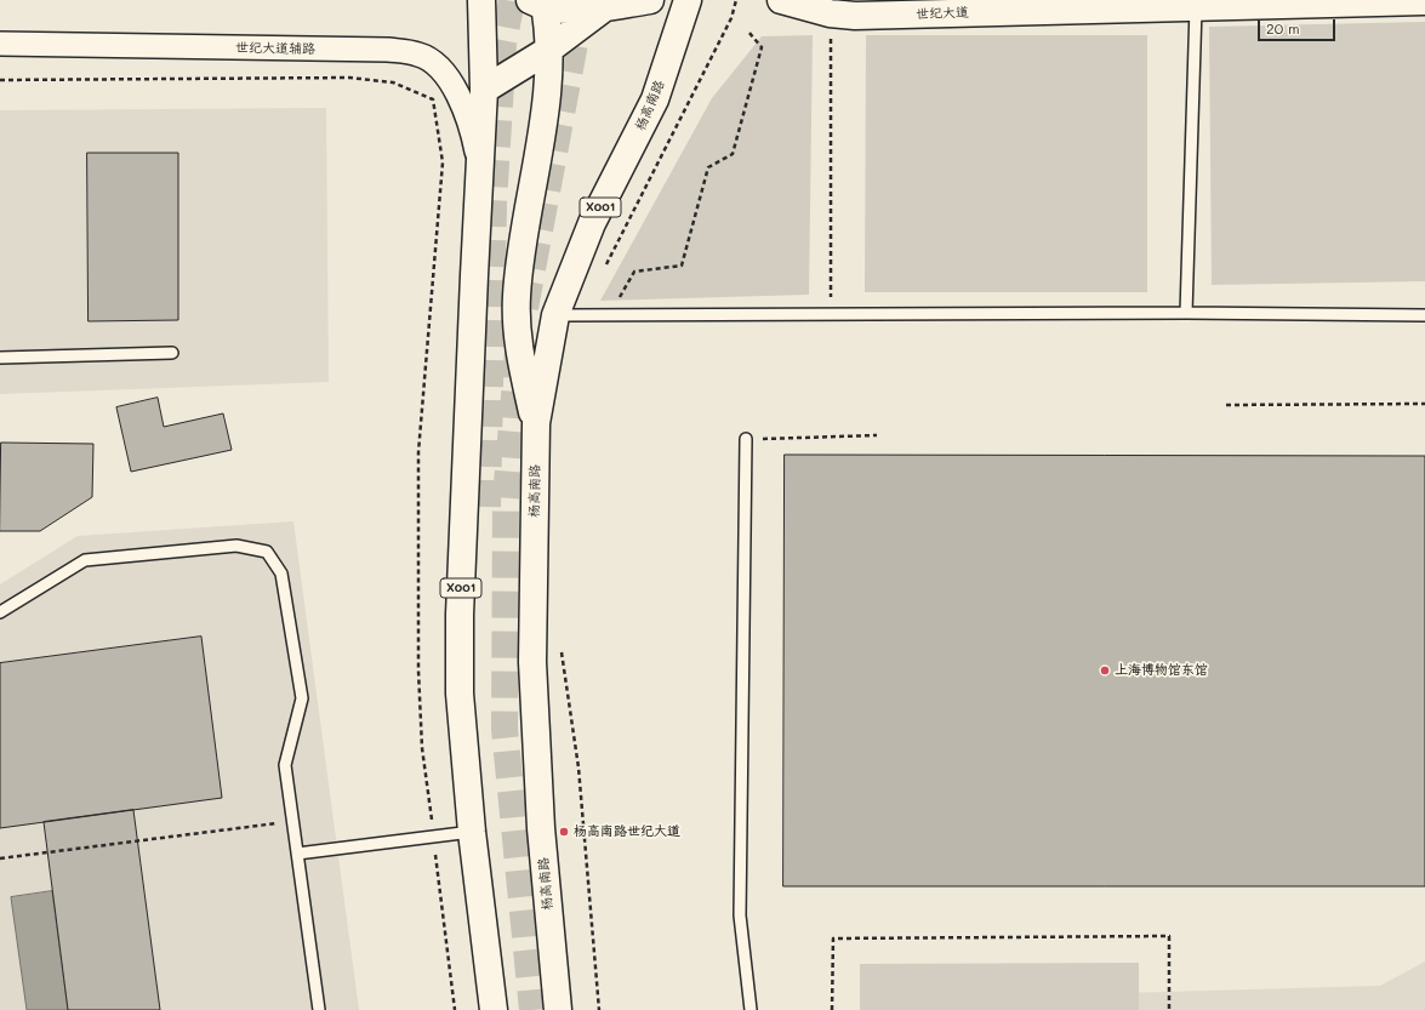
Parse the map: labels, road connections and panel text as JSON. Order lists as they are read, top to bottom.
{
  "streets": {
    "main road": ["世纪大道", "杨高南路", "X001"],
    "street": ["世纪大道辅路"]
  },
  "crossings": [
    ["世纪大道辅路", "X001"]
  ],
  "places": ["上海博物馆东馆", "杨高南路世纪大道"],
  "scale_bar": "20 m"
}
